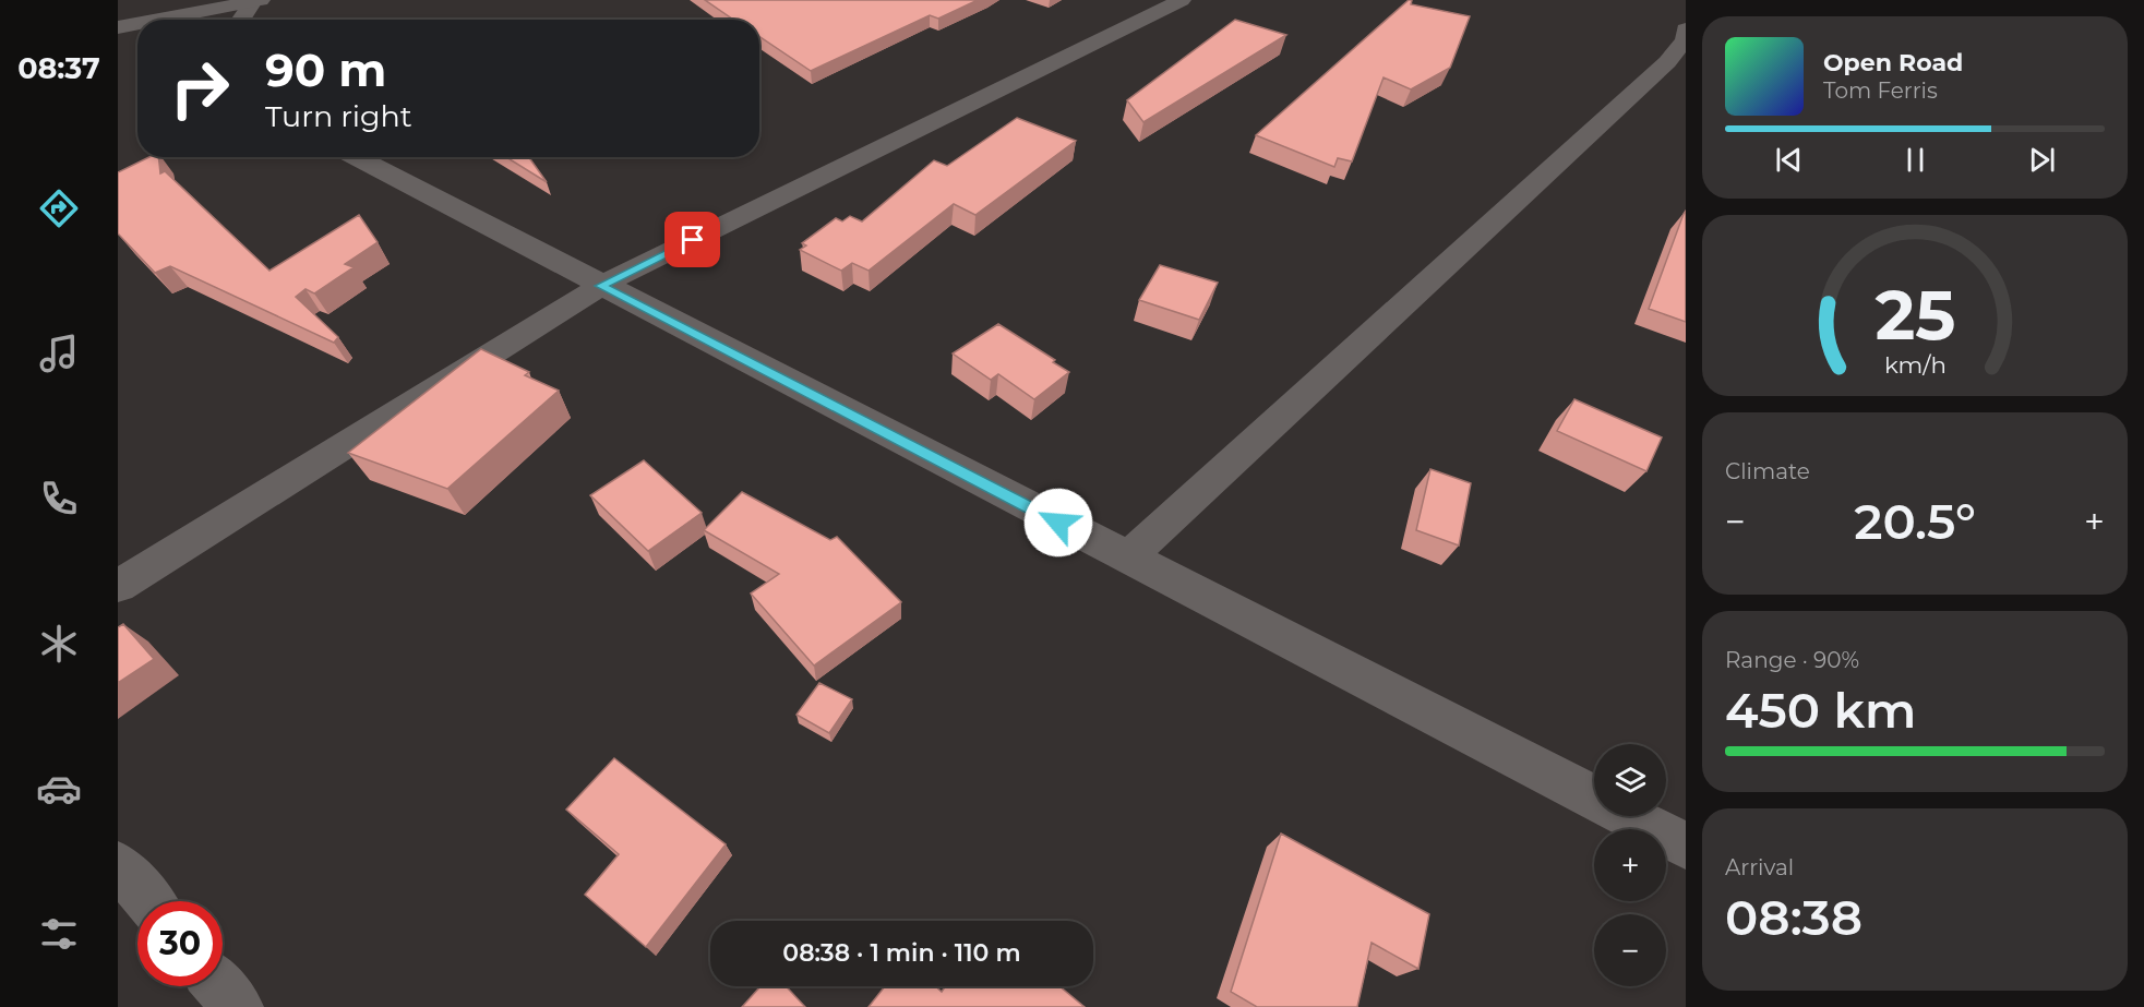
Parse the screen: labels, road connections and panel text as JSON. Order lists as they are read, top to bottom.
{
  "page": {
    "tabs": "08:37",
    "turn": ["90 m", "Turn right"],
    "song": ["Open Road", "Tom Ferris"],
    "tile": [
      "Climate",
      ["Range · 90%", "450 km"],
      ["Arrival", "08:38"]
    ],
    "heat": ["−", "20.5°", "+"],
    "map_buttons": ["+", "−"],
    "limit": "30",
    "trip": "08:38 · 1 min · 110 m",
    "gauge": ["25", "km/h"]
  }
}
